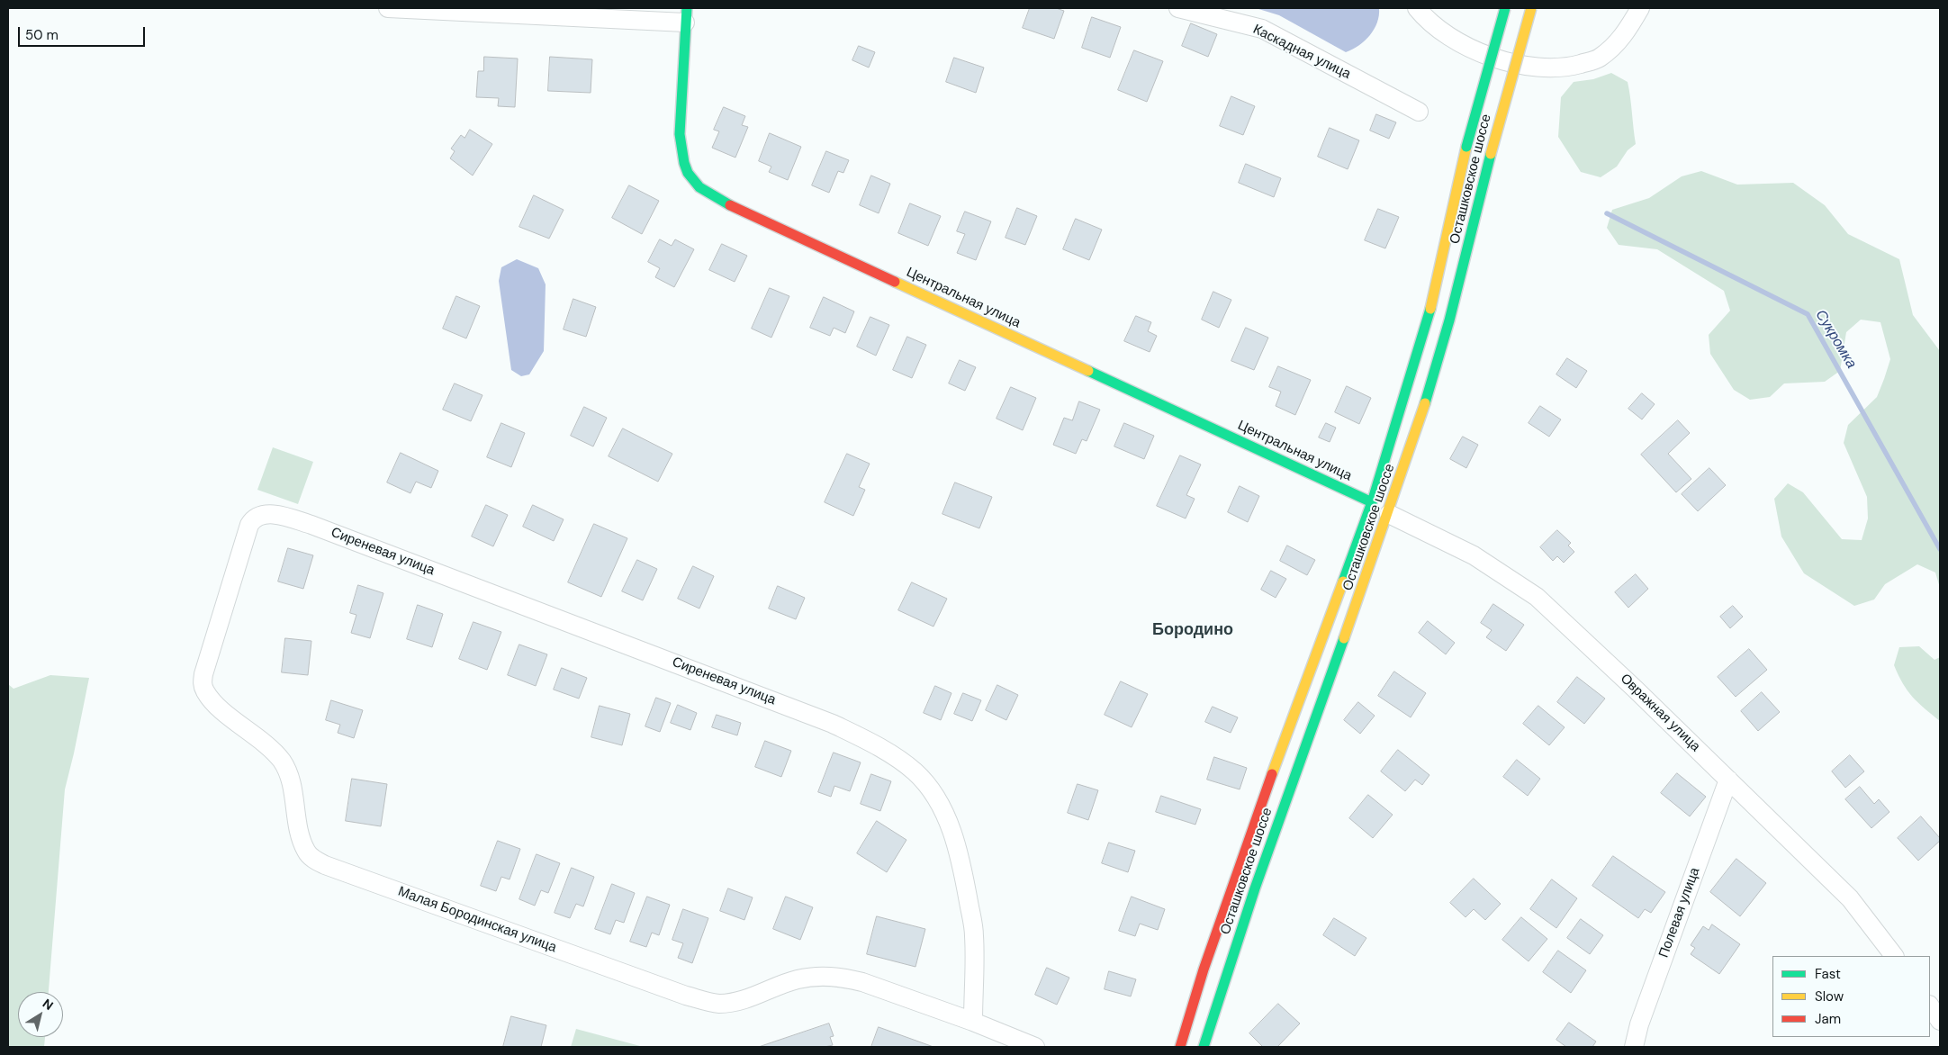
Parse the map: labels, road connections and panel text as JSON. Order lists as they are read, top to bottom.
{
  "streets": {
    "main road": ["Осташковское шоссе", "Центральная улица"],
    "street": [
      "Каскадная улица",
      "Сиреневая улица",
      "Овражная улица",
      "Полевая улица",
      "Малая Бородинская улица"
    ]
  },
  "crossings": [
    ["Осташковское шоссе", "Центральная улица"],
    ["Осташковское шоссе", "Овражная улица"],
    ["Сиреневая улица", "Малая Бородинская улица"],
    ["Овражная улица", "Полевая улица"]
  ],
  "districts": ["Бородино"],
  "water": ["Сукромка"],
  "legend": ["Fast", "Slow", "Jam"],
  "scale_bar": "50 m",
  "north": "top right"
}
